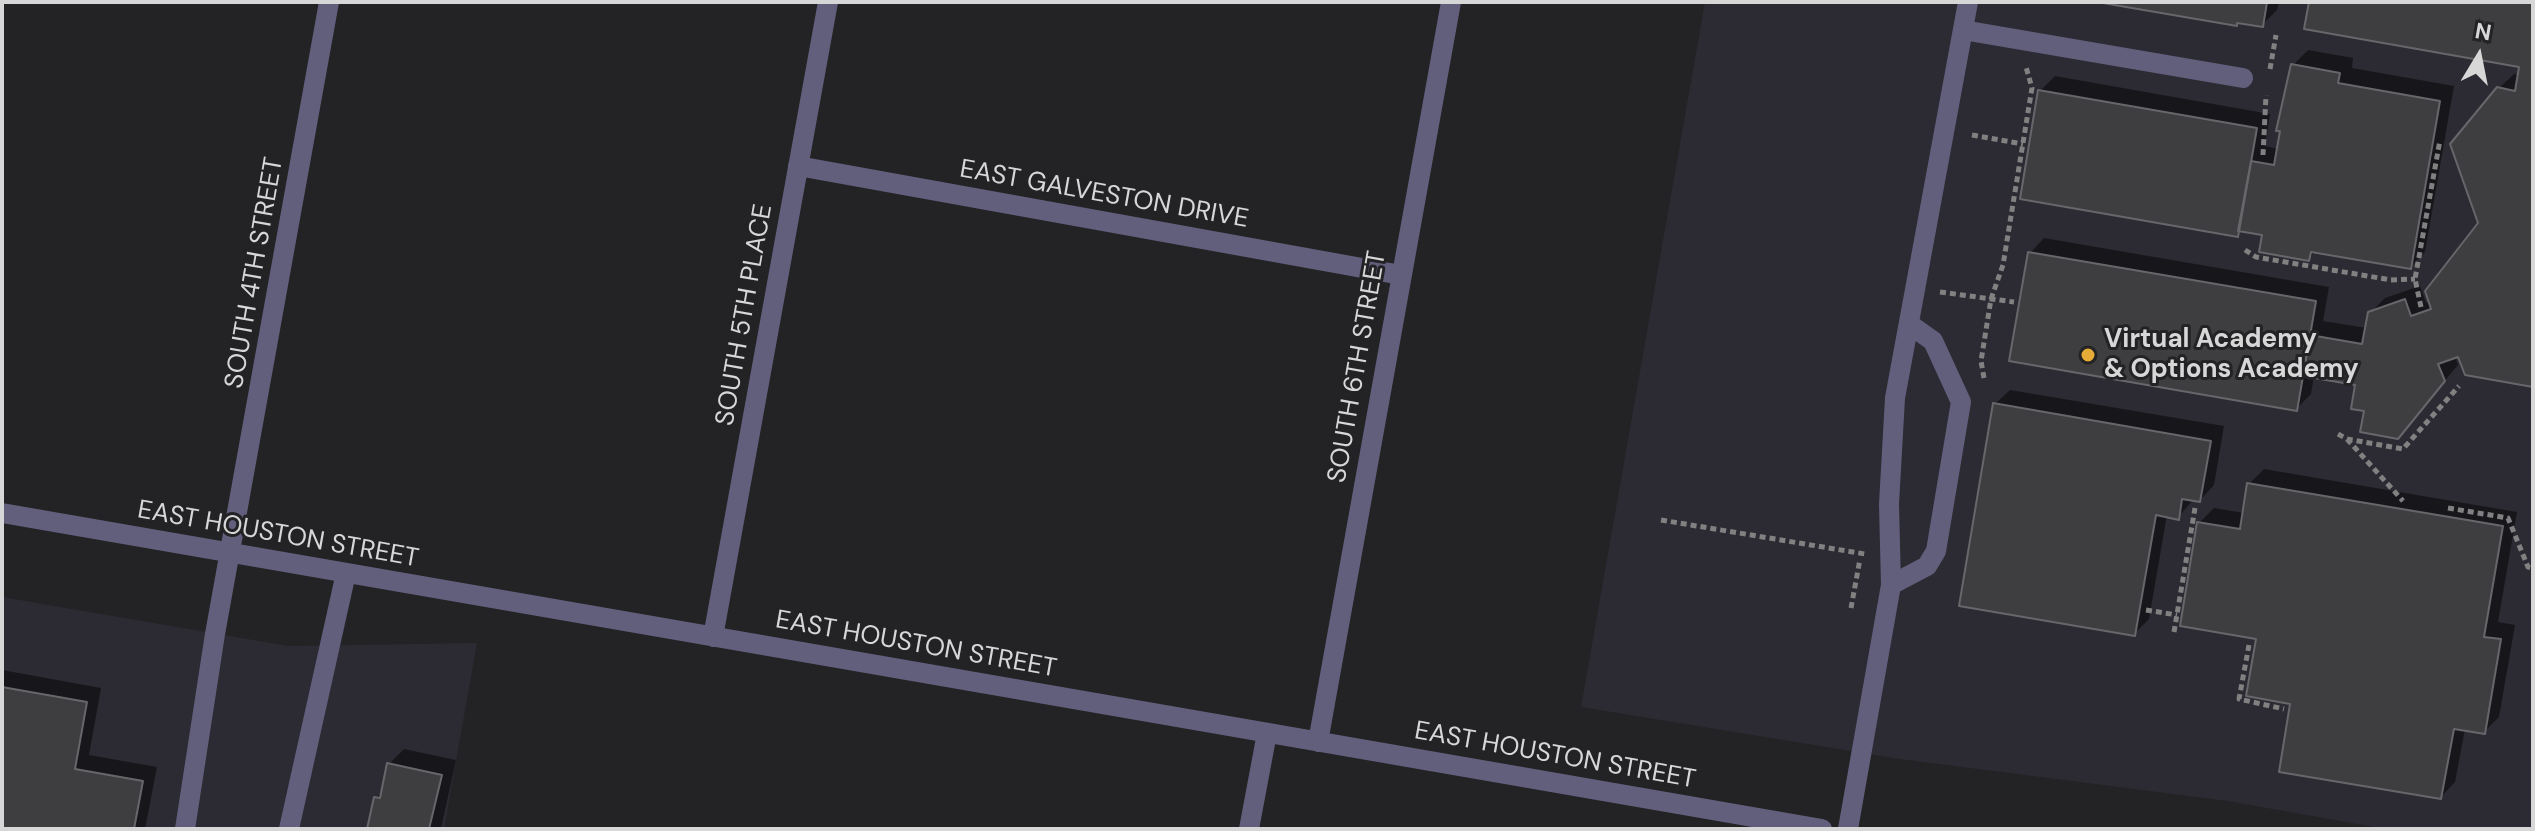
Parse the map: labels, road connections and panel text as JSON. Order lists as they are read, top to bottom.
{
  "streets": {
    "street": [
      "EAST GALVESTON DRIVE",
      "SOUTH 4TH STREET",
      "SOUTH 5TH PLACE",
      "SOUTH 6TH STREET",
      "EAST HOUSTON STREET"
    ]
  },
  "crossings": [
    ["EAST GALVESTON DRIVE", "SOUTH 5TH PLACE"],
    ["EAST GALVESTON DRIVE", "SOUTH 6TH STREET"],
    ["SOUTH 4TH STREET", "EAST HOUSTON STREET"],
    ["SOUTH 5TH PLACE", "EAST HOUSTON STREET"],
    ["SOUTH 6TH STREET", "EAST HOUSTON STREET"]
  ],
  "places": ["Virtual Academy & Options Academy"],
  "north": "top"
}
